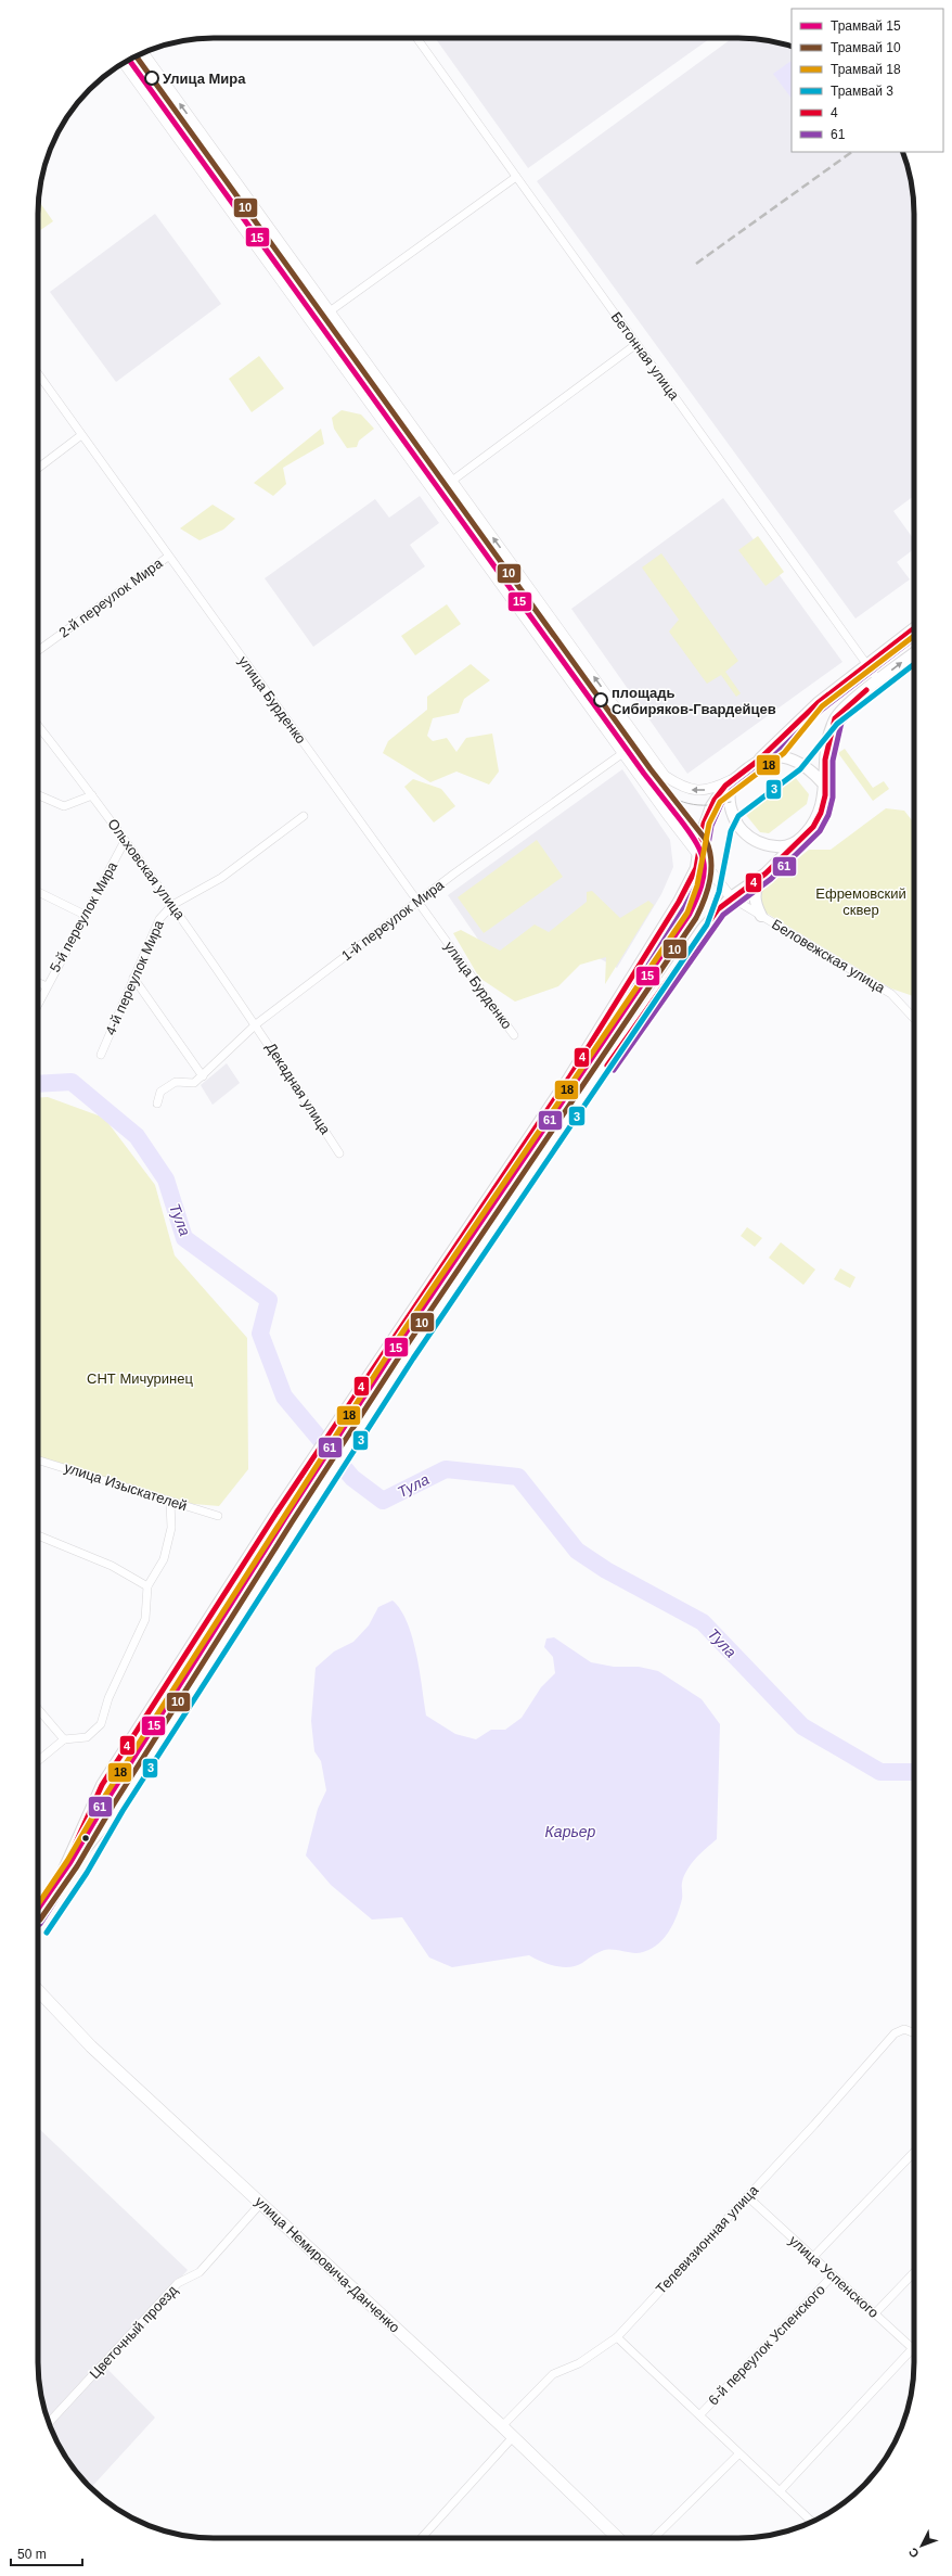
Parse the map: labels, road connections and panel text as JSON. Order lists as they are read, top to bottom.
{
  "streets": {
    "main road": ["улица Немировича-Данченко"],
    "street": [
      "Бетонная улица",
      "2-й переулок Мира",
      "улица Бурденко",
      "Ольховская улица",
      "5-й переулок Мира",
      "1-й переулок Мира",
      "Беловежская улица",
      "4-й переулок Мира",
      "Декадная улица",
      "улица Изыскателей",
      "Телевизионная улица",
      "улица Успенского",
      "Цветочный проезд",
      "6-й переулок Успенского"
    ]
  },
  "crossings": [
    ["2-й переулок Мира", "улица Бурденко"],
    ["улица Бурденко", "1-й переулок Мира"],
    ["Ольховская улица", "5-й переулок Мира"],
    ["Ольховская улица", "1-й переулок Мира"],
    ["Ольховская улица", "4-й переулок Мира"],
    ["Ольховская улица", "Декадная улица"],
    ["1-й переулок Мира", "Декадная улица"],
    ["Телевизионная улица", "улица Немировича-Данченко"],
    ["Телевизионная улица", "улица Успенского"],
    ["улица Немировича-Данченко", "Цветочный проезд"],
    ["улица Успенского", "6-й переулок Успенского"]
  ],
  "water": ["Тула", "Карьер"],
  "parks": ["Ефремовский сквер", "СНТ Мичуринец"],
  "places": ["Улица Мира", "площадь Сибиряков-Гвардейцев"],
  "lines": [
    "tram line 10",
    "tram line 15",
    "transit line 4",
    "tram line 18",
    "transit line 61",
    "tram line 3"
  ],
  "legend": [
    "Трамвай 15",
    "Трамвай 10",
    "Трамвай 18",
    "Трамвай 3",
    "4",
    "61"
  ],
  "scale_bar": "50 m",
  "north": "bottom left"
}
